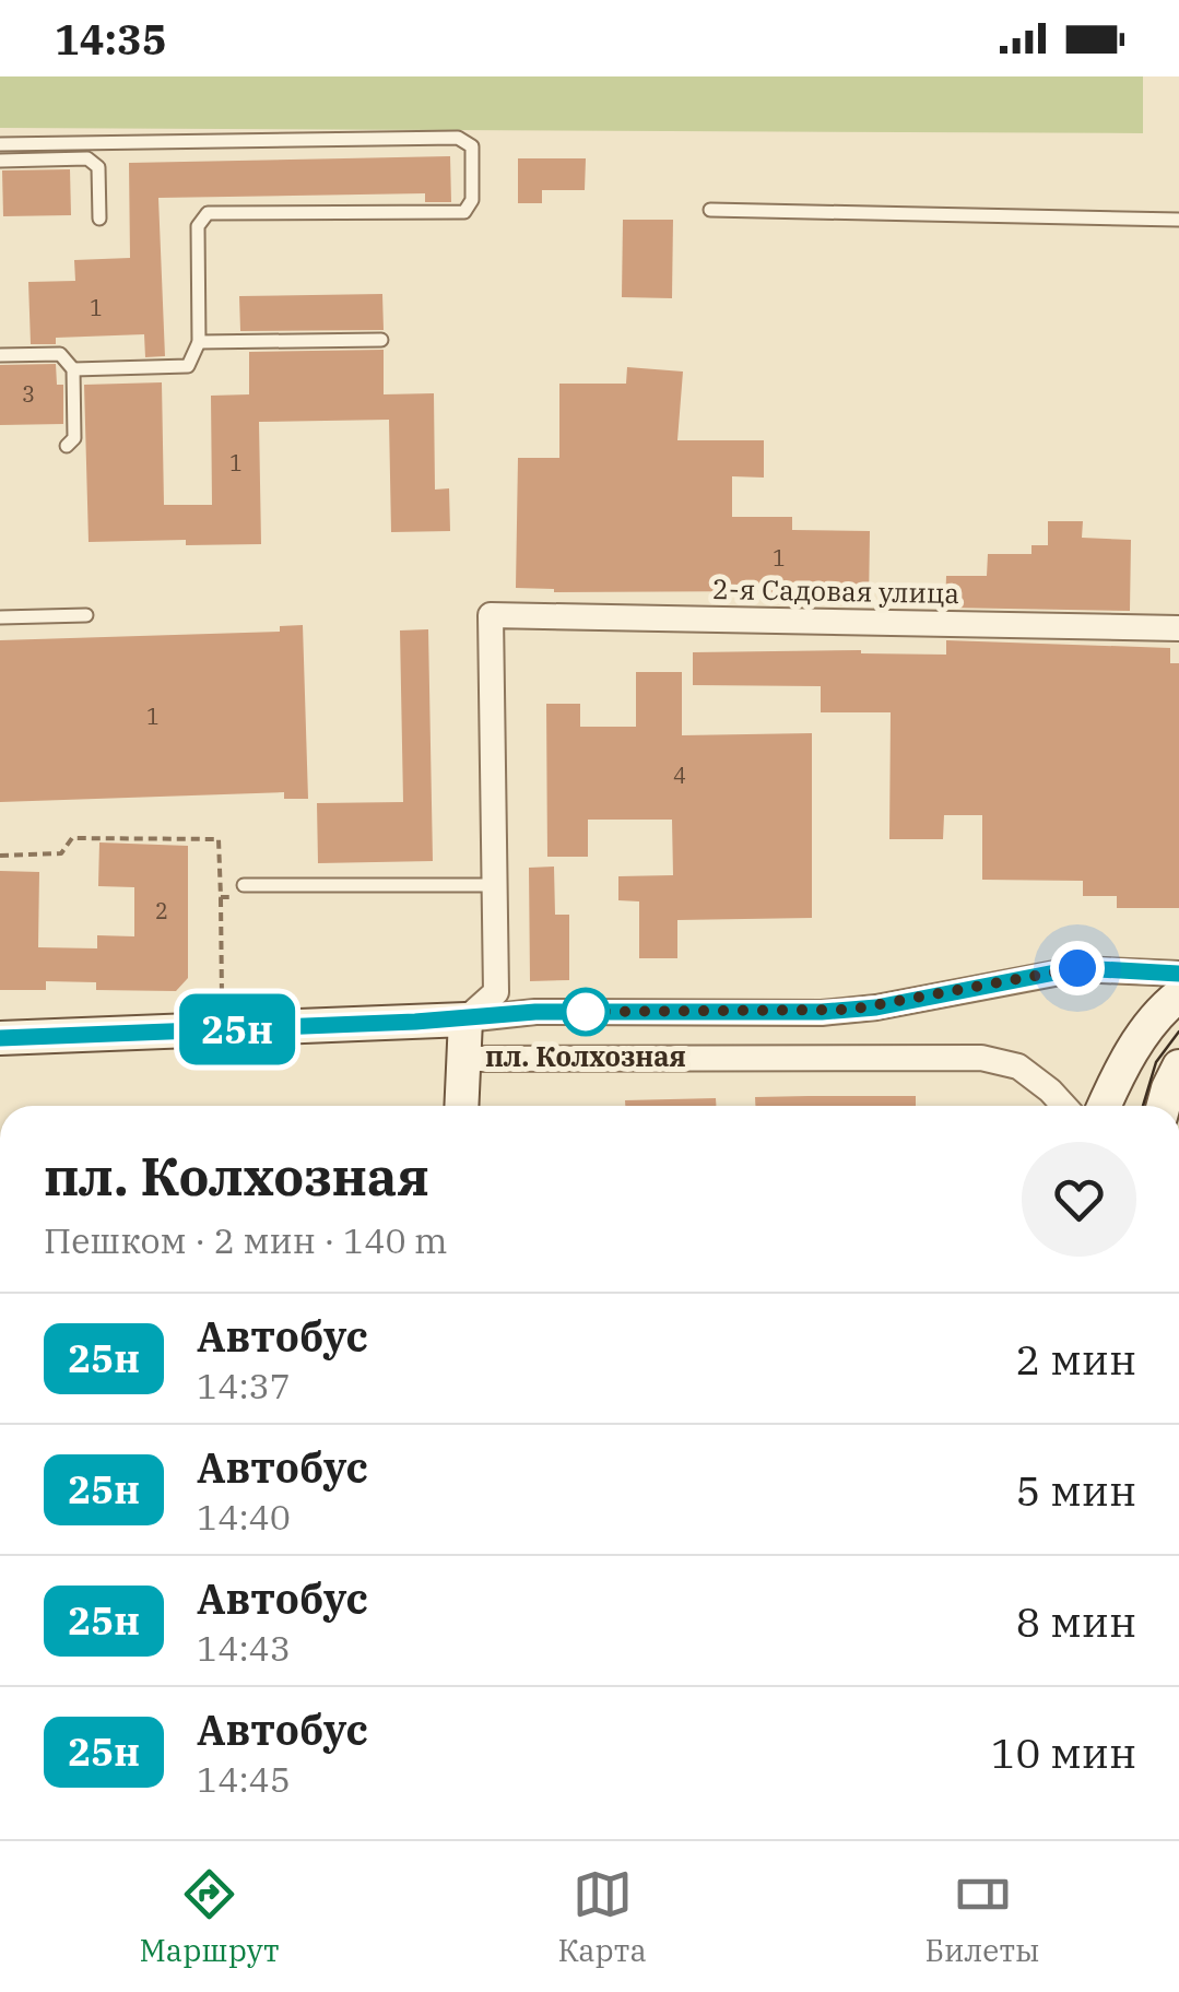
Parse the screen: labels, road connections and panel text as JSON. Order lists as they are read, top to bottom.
{
  "streets": {
    "street": ["2-я Садовая улица"]
  },
  "places": ["пл. Колхозная"],
  "lines": ["bus line 25н"],
  "house_numbers": [
    "1",
    "3",
    "1",
    "1",
    "1",
    "4",
    "2"
  ],
  "page": {
    "status": "14:35",
    "on_map": "25н",
    "heading": ["пл. Колхозная", "Пешком · 2 мин · 140 m"],
    "list": [
      {
        "mark": "25н",
        "name": "Автобус",
        "note": "14:37",
        "value": "2 мин"
      },
      {
        "mark": "25н",
        "name": "Автобус",
        "note": "14:40",
        "value": "5 мин"
      },
      {
        "mark": "25н",
        "name": "Автобус",
        "note": "14:43",
        "value": "8 мин"
      },
      {
        "mark": "25н",
        "name": "Автобус",
        "note": "14:45",
        "value": "10 мин"
      }
    ],
    "tabs": ["Маршрут", "Карта", "Билеты"]
  }
}
